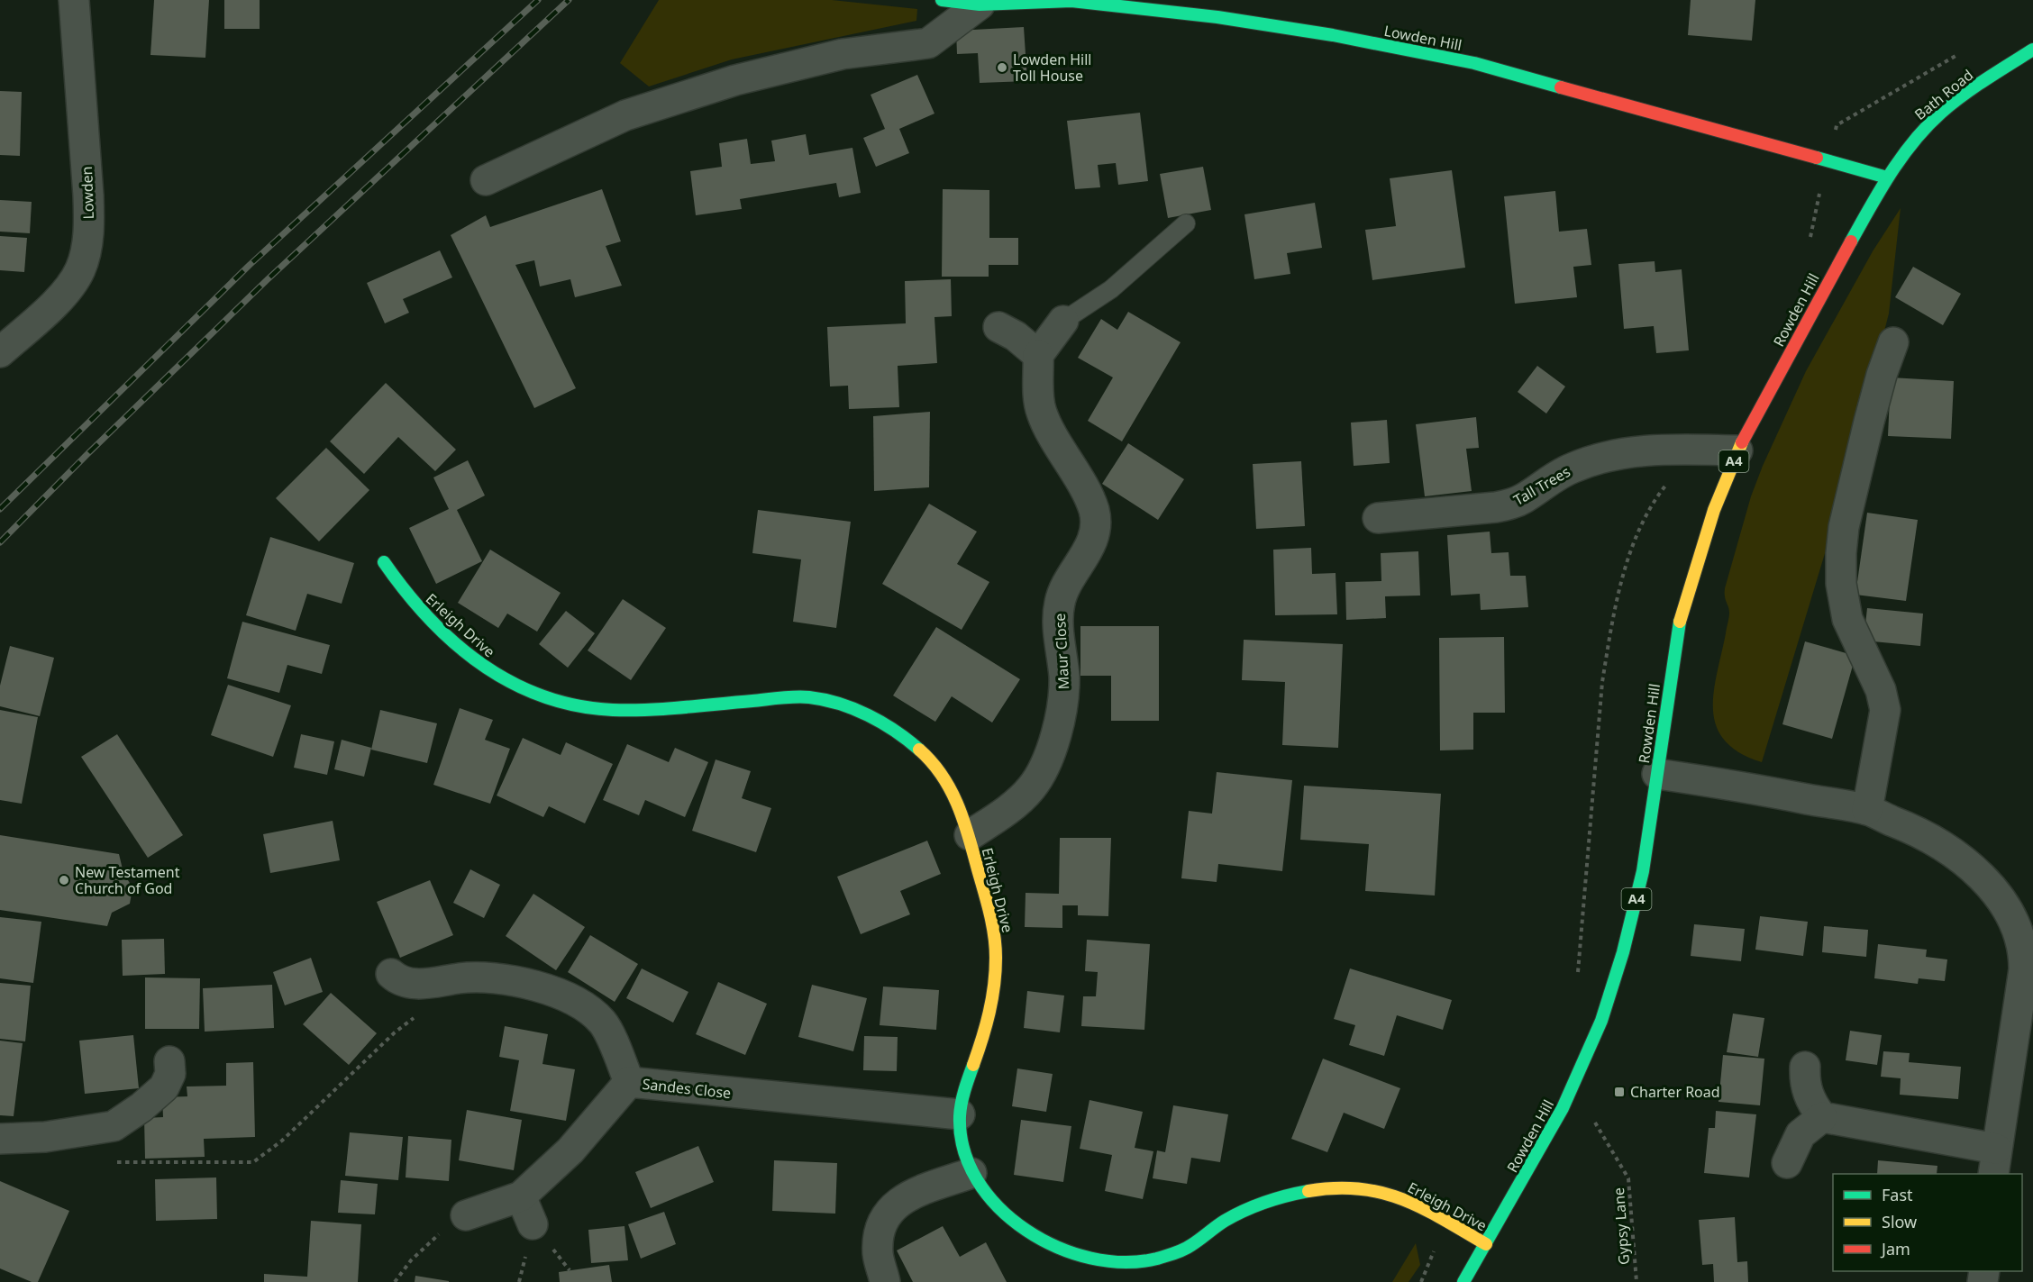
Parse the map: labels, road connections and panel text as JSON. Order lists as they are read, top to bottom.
{
  "streets": {
    "street": [
      "Lowden Hill",
      "Bath Road",
      "Lowden",
      "Rowden Hill",
      "A4",
      "Tall Trees",
      "Erleigh Drive",
      "Maur Close",
      "Sandes Close"
    ],
    "path": ["Gypsy Lane"]
  },
  "crossings": [
    ["Lowden Hill", "Bath Road"],
    ["Lowden Hill", "Rowden Hill"],
    ["Bath Road", "Rowden Hill"],
    ["Rowden Hill", "Tall Trees"],
    ["Rowden Hill", "Erleigh Drive"],
    ["Rowden Hill", "Gypsy Lane"],
    ["Erleigh Drive", "Maur Close"],
    ["Erleigh Drive", "Sandes Close"]
  ],
  "places": {
    "other": ["Lowden Hill Toll House", "New Testament Church of God"],
    "transit": ["Charter Road"]
  },
  "legend": ["Fast", "Slow", "Jam"]
}
